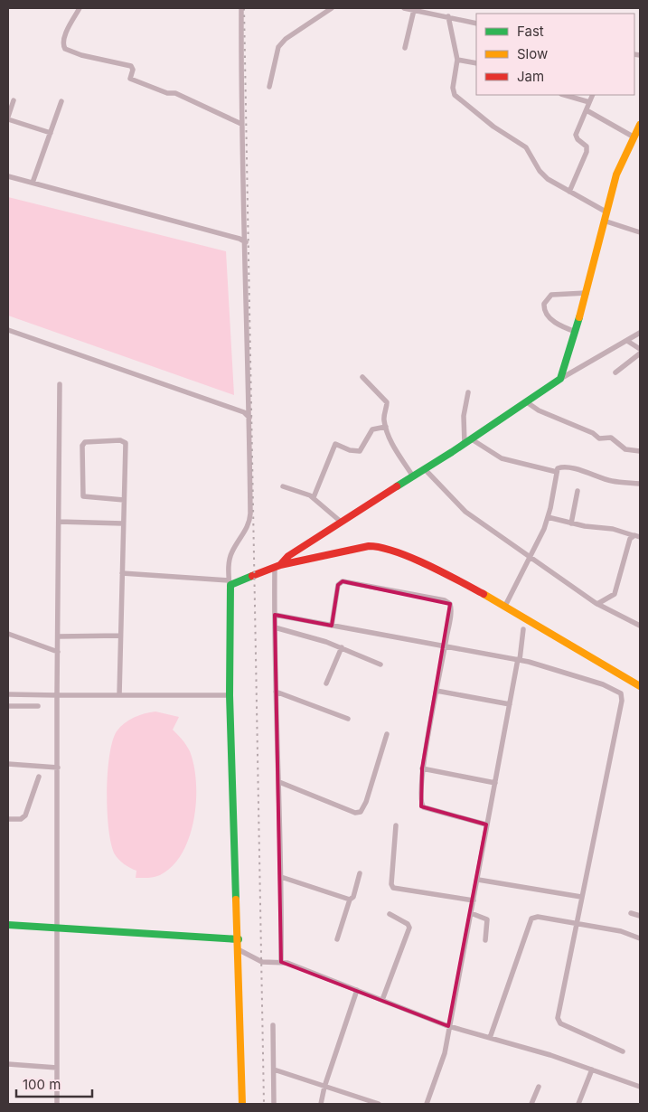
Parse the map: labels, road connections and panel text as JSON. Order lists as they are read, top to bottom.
{
  "legend": ["Fast", "Slow", "Jam"],
  "scale_bar": "100 m"
}
